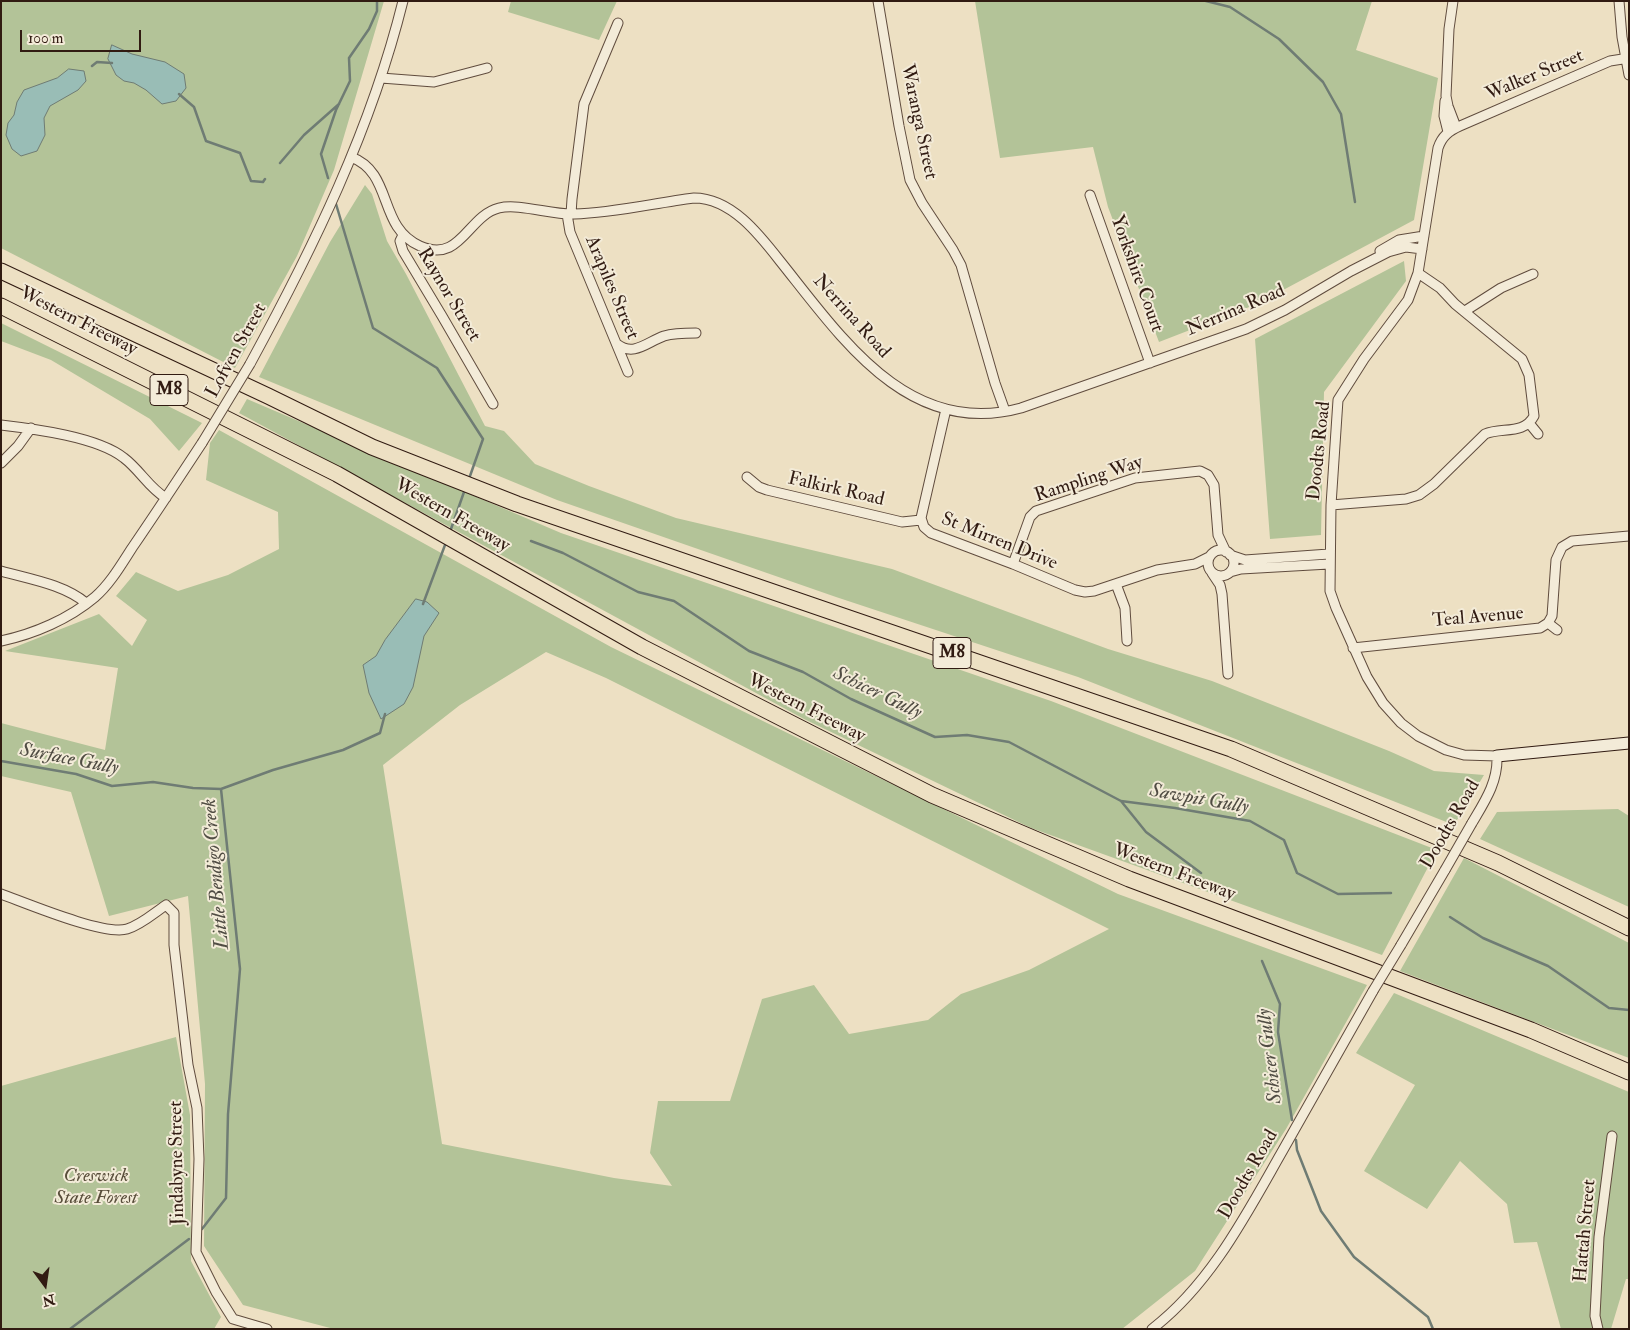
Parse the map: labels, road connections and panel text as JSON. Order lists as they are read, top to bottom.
{
  "streets": {
    "highway": ["Western Freeway", "M8"],
    "street": [
      "Walker Street",
      "Waranga Street",
      "Yorkshire Court",
      "Arapiles Street",
      "Raynor Street",
      "Nerrina Road",
      "Lofven Street",
      "Doodts Road",
      "Rampling Way",
      "Falkirk Road",
      "St Mirren Drive",
      "Teal Avenue",
      "Jindabyne Street",
      "Hattah Street"
    ]
  },
  "crossings": [
    ["Walker Street", "Doodts Road"],
    ["Waranga Street", "Nerrina Road"],
    ["Yorkshire Court", "Nerrina Road"],
    ["Arapiles Street", "Nerrina Road"],
    ["Raynor Street", "Nerrina Road"],
    ["Raynor Street", "Lofven Street"],
    ["Nerrina Road", "Doodts Road"],
    ["Nerrina Road", "St Mirren Drive"],
    ["Doodts Road", "Teal Avenue"],
    ["Rampling Way", "St Mirren Drive"],
    ["Falkirk Road", "St Mirren Drive"]
  ],
  "water": [
    "Schicer Gully",
    "Surface Gully",
    "Sawpit Gully",
    "Little Bendigo Creek"
  ],
  "parks": ["Creswick State Forest"],
  "scale_bar": "100 m",
  "north": "bottom"
}
